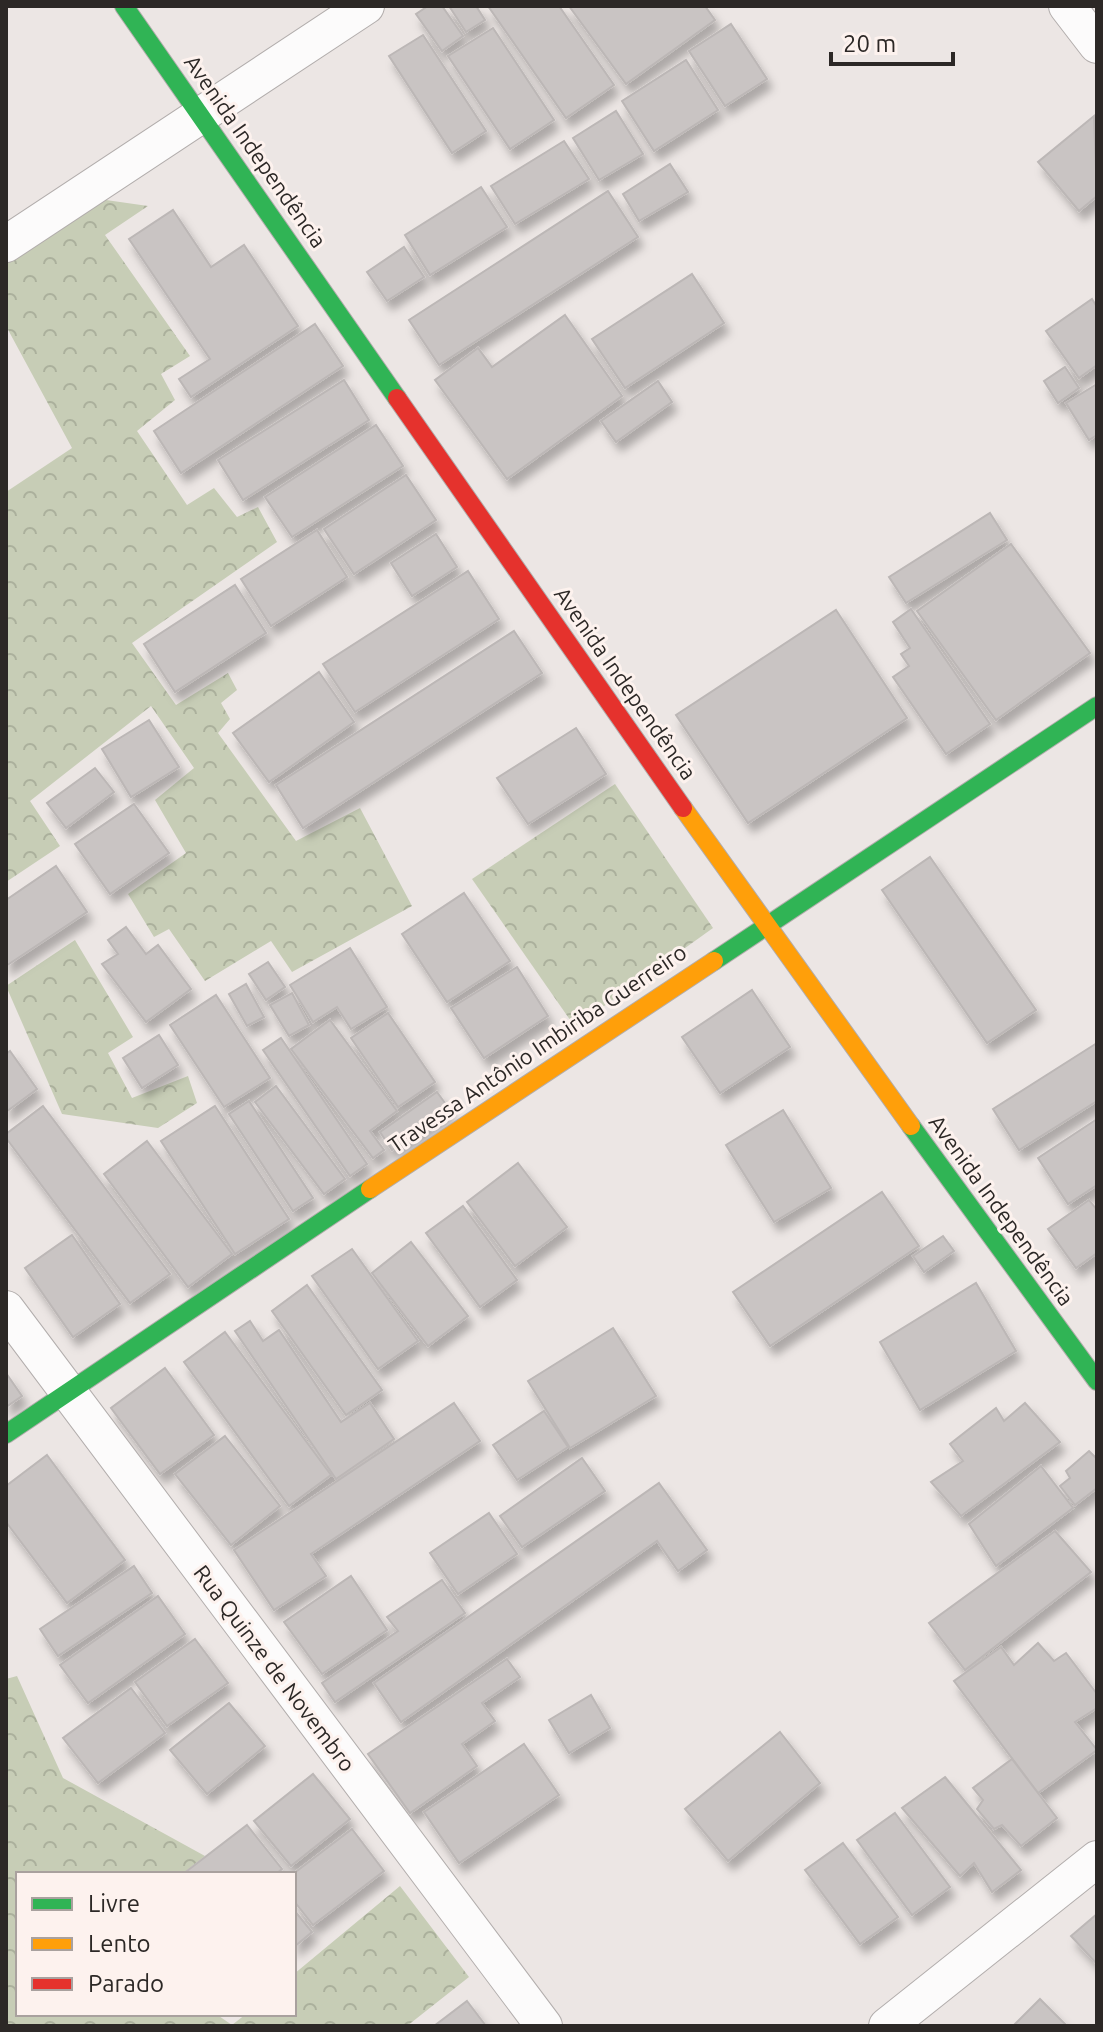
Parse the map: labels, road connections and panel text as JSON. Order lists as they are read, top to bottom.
{
  "streets": {
    "street": ["Avenida Independência", "Travessa Antônio Imbiriba Guerreiro", "Rua Quinze de Novembro"]
  },
  "crossings": [
    ["Avenida Independência", "Travessa Antônio Imbiriba Guerreiro"],
    ["Travessa Antônio Imbiriba Guerreiro", "Rua Quinze de Novembro"]
  ],
  "legend": ["Livre", "Lento", "Parado"],
  "scale_bar": "20 m"
}
